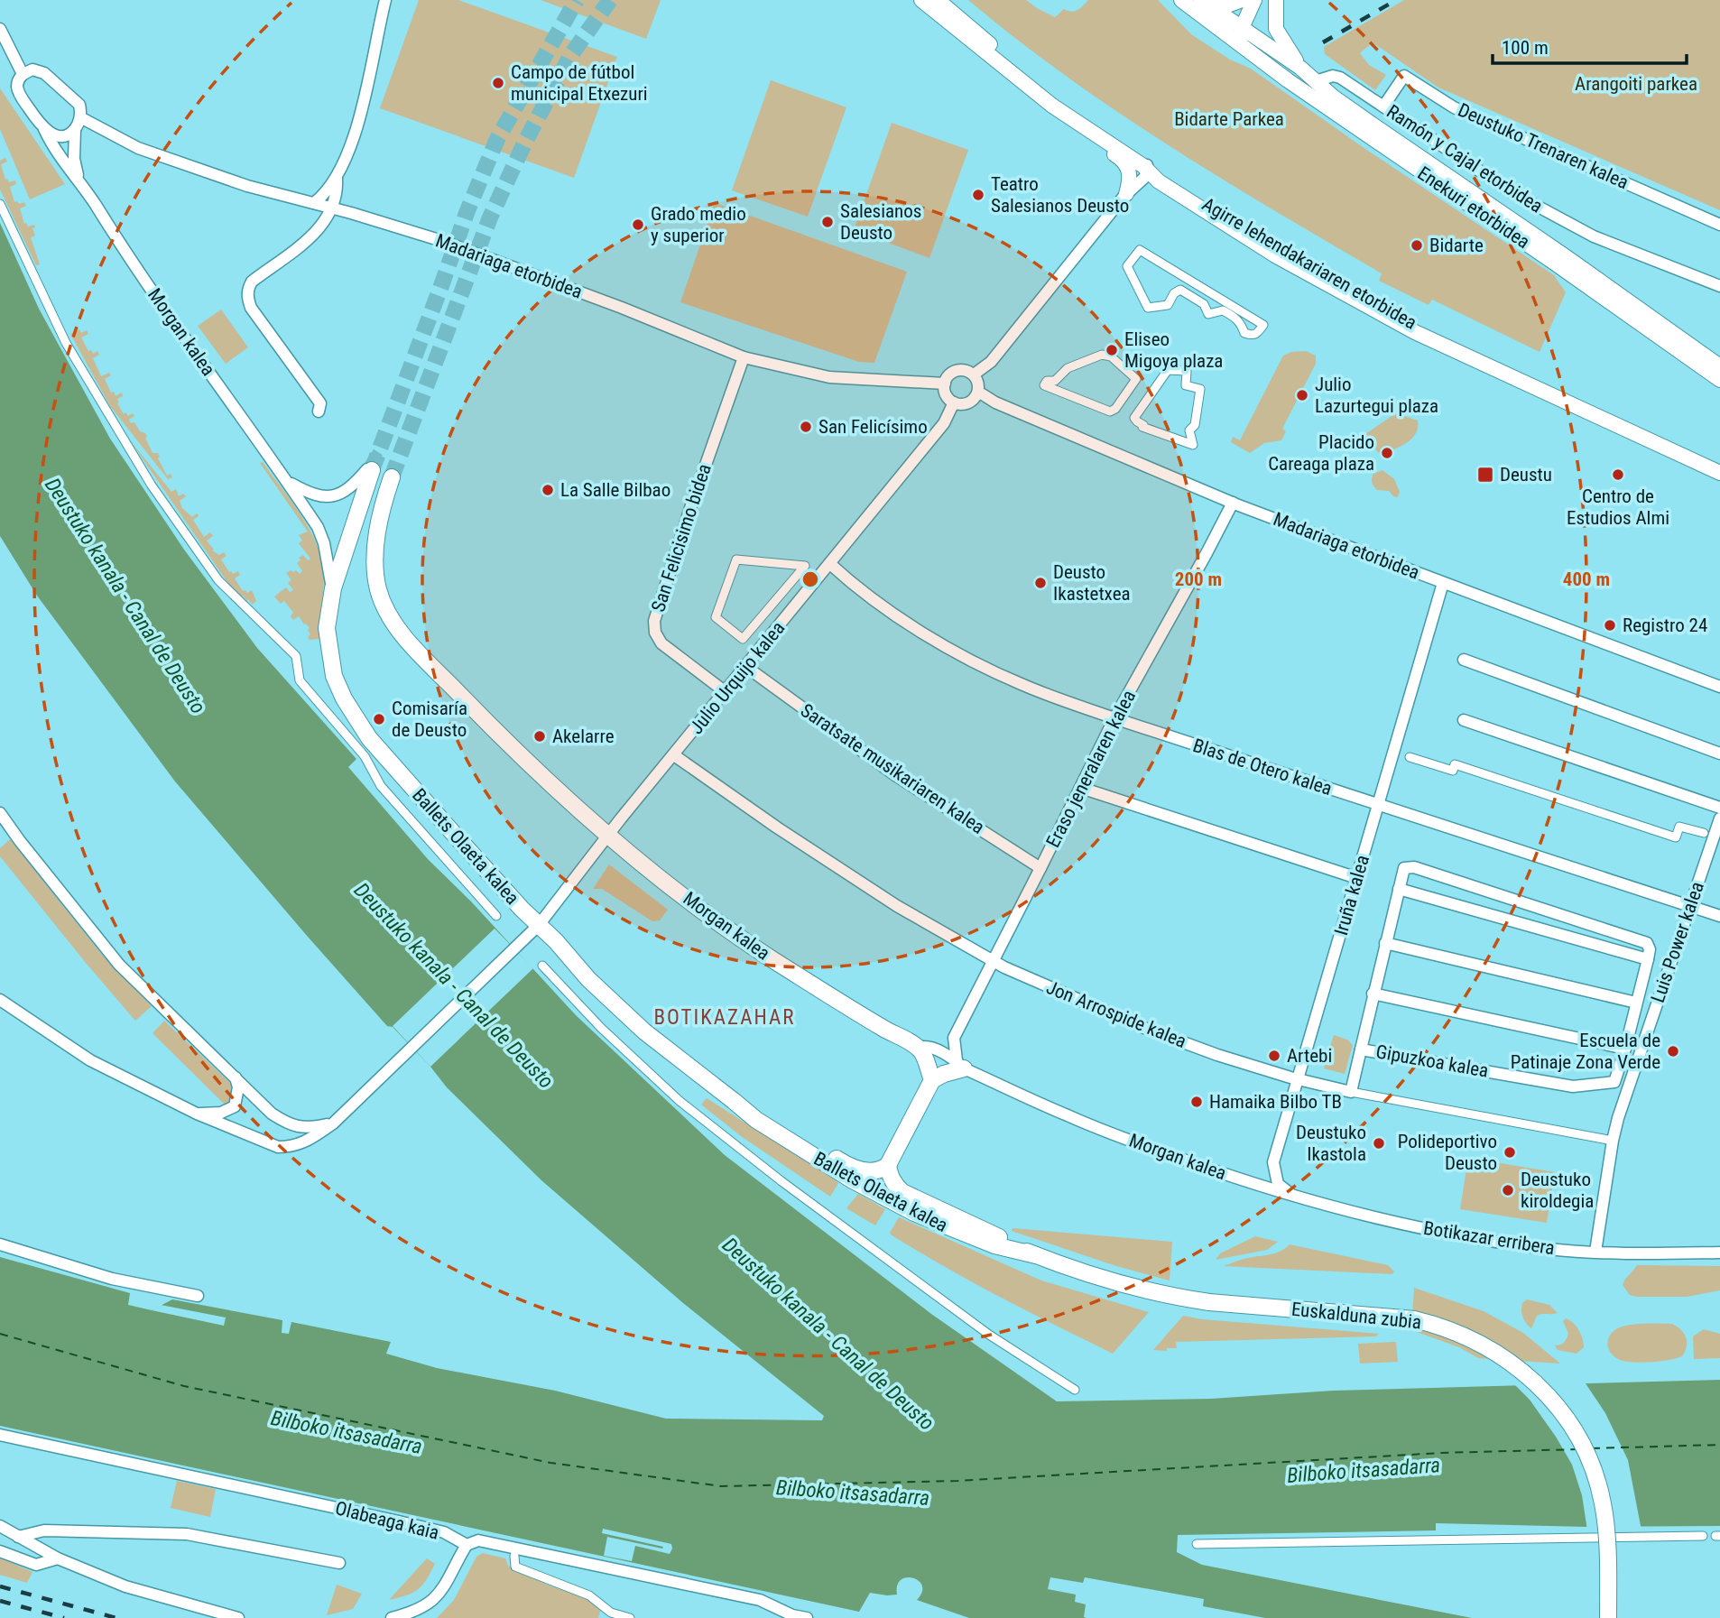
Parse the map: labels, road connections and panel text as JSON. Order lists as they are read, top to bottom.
{
  "streets": {
    "main road": [
      "Enekuri etorbidea",
      "Agirre lehendakariaren etorbidea",
      "Morgan kalea",
      "Ballets Olaeta kalea",
      "Euskalduna zubia"
    ],
    "street": [
      "Deustuko Trenaren kalea",
      "Ramón y Cajal etorbidea",
      "Madariaga etorbidea",
      "San Felicisimo bidea",
      "Julio Urquijo kalea",
      "Blas de Otero kalea",
      "Saratsate musikariaren kalea",
      "Eraso jeneralaren kalea",
      "Iruña kalea",
      "Luis Power kalea",
      "Jon Arrospide kalea",
      "Gipuzkoa kalea",
      "Botikazar erribera",
      "Olabeaga kaia"
    ]
  },
  "crossings": [
    ["Deustuko Trenaren kalea", "Ramón y Cajal etorbidea"],
    ["Ramón y Cajal etorbidea", "Enekuri etorbidea"],
    ["Madariaga etorbidea", "San Felicisimo bidea"],
    ["Madariaga etorbidea", "Julio Urquijo kalea"],
    ["Madariaga etorbidea", "Eraso jeneralaren kalea"],
    ["Madariaga etorbidea", "Iruña kalea"],
    ["Morgan kalea", "Julio Urquijo kalea"],
    ["Morgan kalea", "Ballets Olaeta kalea"],
    ["Morgan kalea", "Botikazar erribera"],
    ["San Felicisimo bidea", "Julio Urquijo kalea"],
    ["Julio Urquijo kalea", "Blas de Otero kalea"],
    ["Julio Urquijo kalea", "Saratsate musikariaren kalea"],
    ["Julio Urquijo kalea", "Ballets Olaeta kalea"],
    ["Julio Urquijo kalea", "Jon Arrospide kalea"],
    ["Blas de Otero kalea", "Eraso jeneralaren kalea"],
    ["Blas de Otero kalea", "Iruña kalea"],
    ["Blas de Otero kalea", "Luis Power kalea"],
    ["Saratsate musikariaren kalea", "Eraso jeneralaren kalea"],
    ["Eraso jeneralaren kalea", "Jon Arrospide kalea"],
    ["Ballets Olaeta kalea", "Euskalduna zubia"],
    ["Iruña kalea", "Jon Arrospide kalea"],
    ["Iruña kalea", "Botikazar erribera"],
    ["Luis Power kalea", "Jon Arrospide kalea"],
    ["Luis Power kalea", "Botikazar erribera"]
  ],
  "districts": ["BOTIKAZAHAR"],
  "water": ["Deustuko kanala - Canal de Deusto", "Bilboko itsasadarra"],
  "parks": ["Arangoiti parkea", "Bidarte Parkea"],
  "places": {
    "other": [
      "Campo de fútbol municipal Etxezuri",
      "Teatro Salesianos Deusto",
      "Salesianos Deusto",
      "Grado medio y superior",
      "Bidarte",
      "Eliseo Migoya plaza",
      "Julio Lazurtegui plaza",
      "San Felicísimo",
      "Placido Careaga plaza",
      "Centro de Estudios Almi",
      "La Salle Bilbao",
      "Deusto Ikastetxea",
      "Registro 24",
      "Comisaría de Deusto",
      "Akelarre",
      "Escuela de Patinaje Zona Verde",
      "Artebi",
      "Hamaika Bilbo TB",
      "Deustuko Ikastola",
      "Polideportivo Deusto",
      "Deustuko kiroldegia"
    ],
    "transit": ["Deustu"]
  },
  "scale_bar": "100 m",
  "rings": ["200 m", "400 m"]
}
